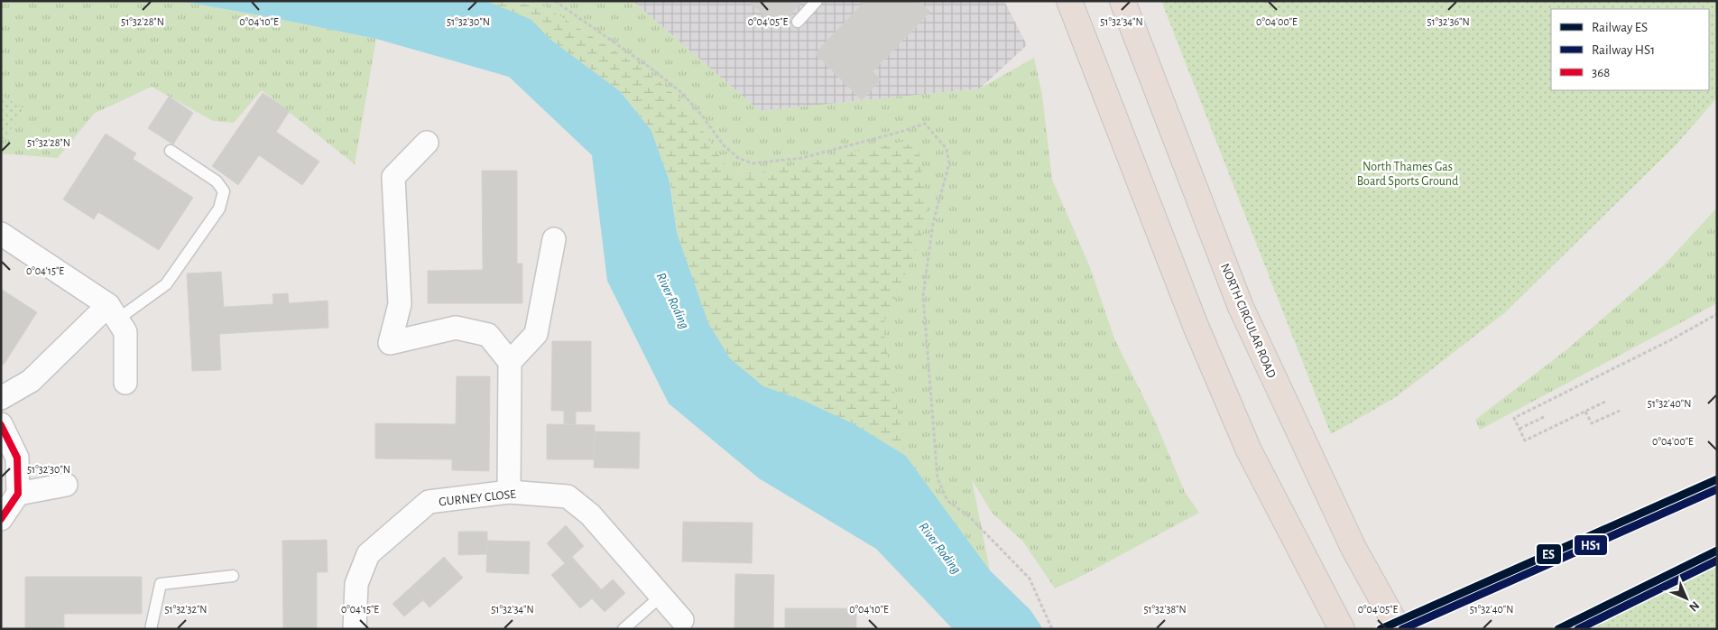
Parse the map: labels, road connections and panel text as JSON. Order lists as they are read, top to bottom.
{
  "streets": {
    "highway": ["NORTH CIRCULAR ROAD"],
    "street": ["GURNEY CLOSE"]
  },
  "water": ["River Roding"],
  "parks": ["North Thames Gas Board Sports Ground"],
  "lines": ["transit line 368", "rail line ES", "rail line HS1"],
  "legend": ["Railway ES", "Railway HS1", "368"],
  "north": "bottom right",
  "coordinates": [
    "51°32'28\"N",
    "0°04'10\"E",
    "51°32'30\"N",
    "0°04'05\"E",
    "51°32'34\"N",
    "0°04'00\"E",
    "51°32'36\"N",
    "0°04'15\"E",
    "51°32'40\"N",
    "51°32'38\"N",
    "51°32'32\"N"
  ]
}
